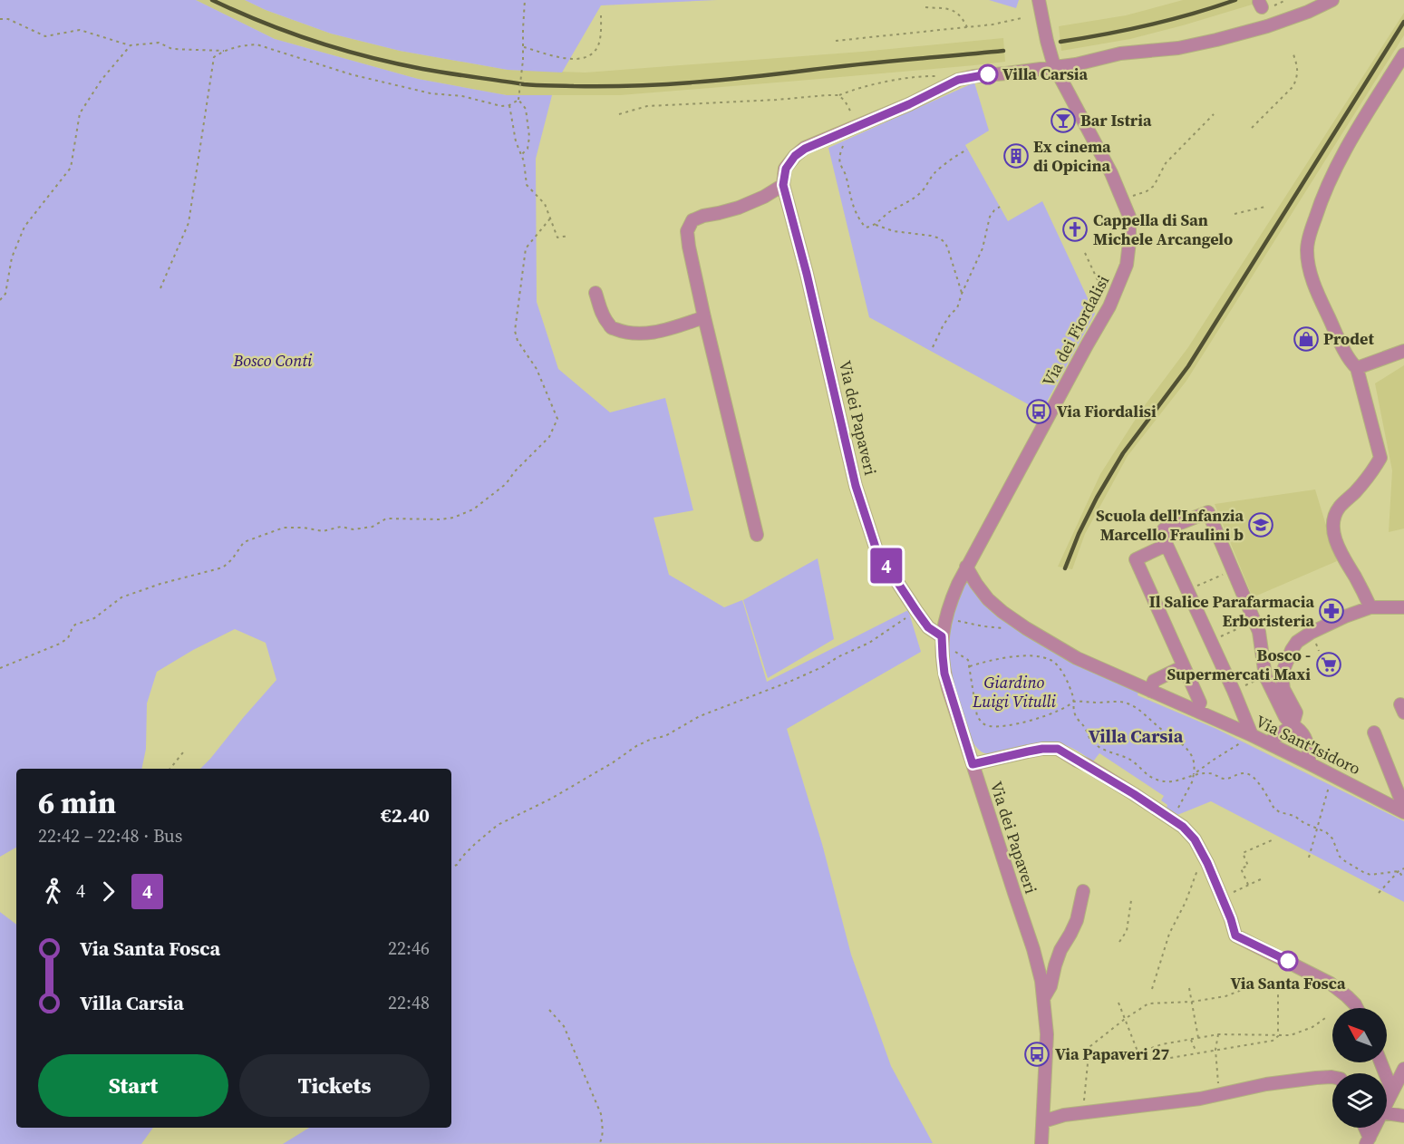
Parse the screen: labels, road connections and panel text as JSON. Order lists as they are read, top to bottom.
{
  "streets": {
    "street": ["Via dei Fiordalisi", "Via dei Papaveri", "Via Sant'Isidoro"]
  },
  "crossings": [
    ["Via dei Fiordalisi", "Via dei Papaveri"],
    ["Via dei Fiordalisi", "Via Sant'Isidoro"]
  ],
  "districts": ["Villa Carsia"],
  "parks": ["Bosco Conti", "Giardino Luigi Vitulli"],
  "places": {
    "other": ["Villa Carsia", "Via Santa Fosca"],
    "bar": ["Bar Istria"],
    "building": ["Ex cinema di Opicina"],
    "church": ["Cappella di San Michele Arcangelo"],
    "shop": ["Prodet"],
    "bus stop": ["Via Fiordalisi", "Via Papaveri 27"],
    "school or university": ["Scuola dell'Infanzia Marcello Fraulini b"],
    "pharmacy": ["Il Salice Parafarmacia Erboristeria"],
    "supermarket": ["Bosco - Supermercati Maxi"]
  },
  "lines": ["bus line 4"],
  "north": "top left",
  "page": {
    "on_map": "4",
    "heading": ["6 min", "22:42 – 22:48 · Bus", "€2.40"],
    "legs": ["4", "4"],
    "list": [
      {
        "name": "Via Santa Fosca",
        "value": "22:46"
      },
      {
        "name": "Villa Carsia",
        "value": "22:48"
      }
    ],
    "buttons": ["Start", "Tickets"]
  }
}
